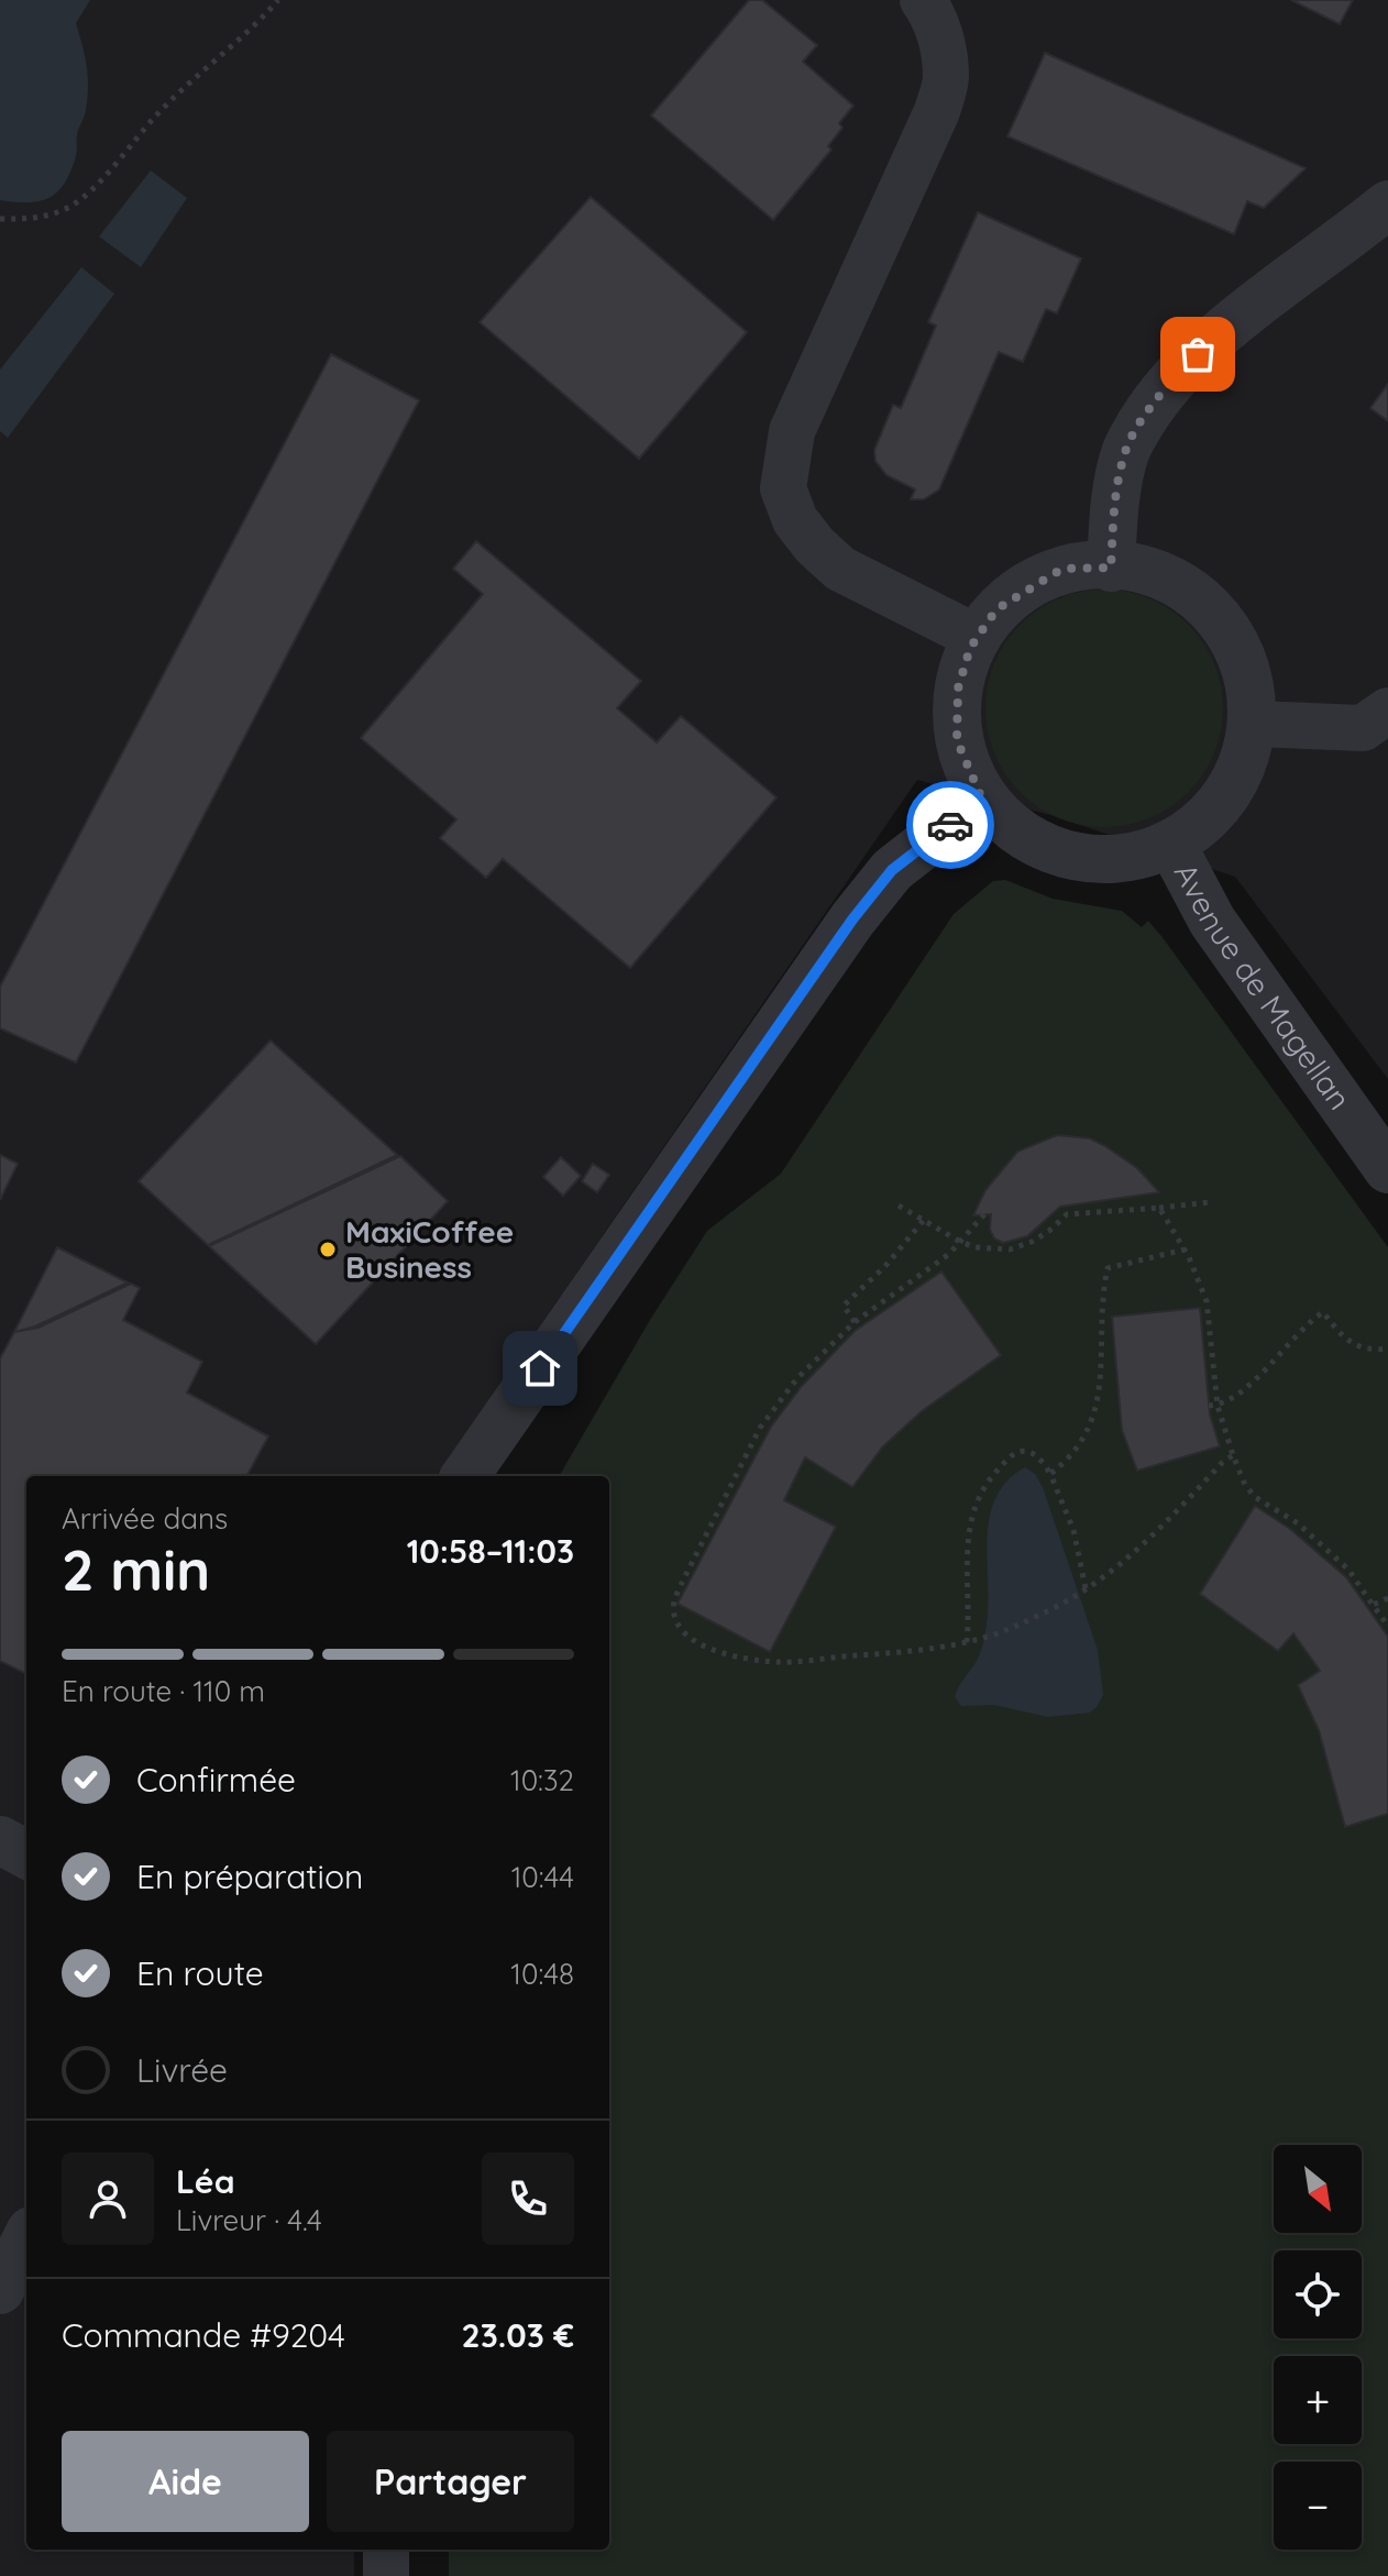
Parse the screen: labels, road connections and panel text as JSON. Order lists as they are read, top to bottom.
{
  "streets": {
    "street": ["Avenue de Magellan"]
  },
  "places": ["MaxiCoffee Business"],
  "north": "bottom right",
  "page": {
    "heading": ["2 min", "Arrivée dans", "10:58–11:03"],
    "panel": [
      "Léa",
      "Livreur · 4.4",
      "Commande #9204",
      "23.03 €"
    ],
    "bar": "En route · 110 m",
    "list": [
      ["Confirmée", "10:32"],
      ["En préparation", "10:44"],
      ["En route", "10:48"],
      "Livrée"
    ],
    "map_buttons": ["+", "−"],
    "buttons": ["Aide", "Partager"]
  }
}
